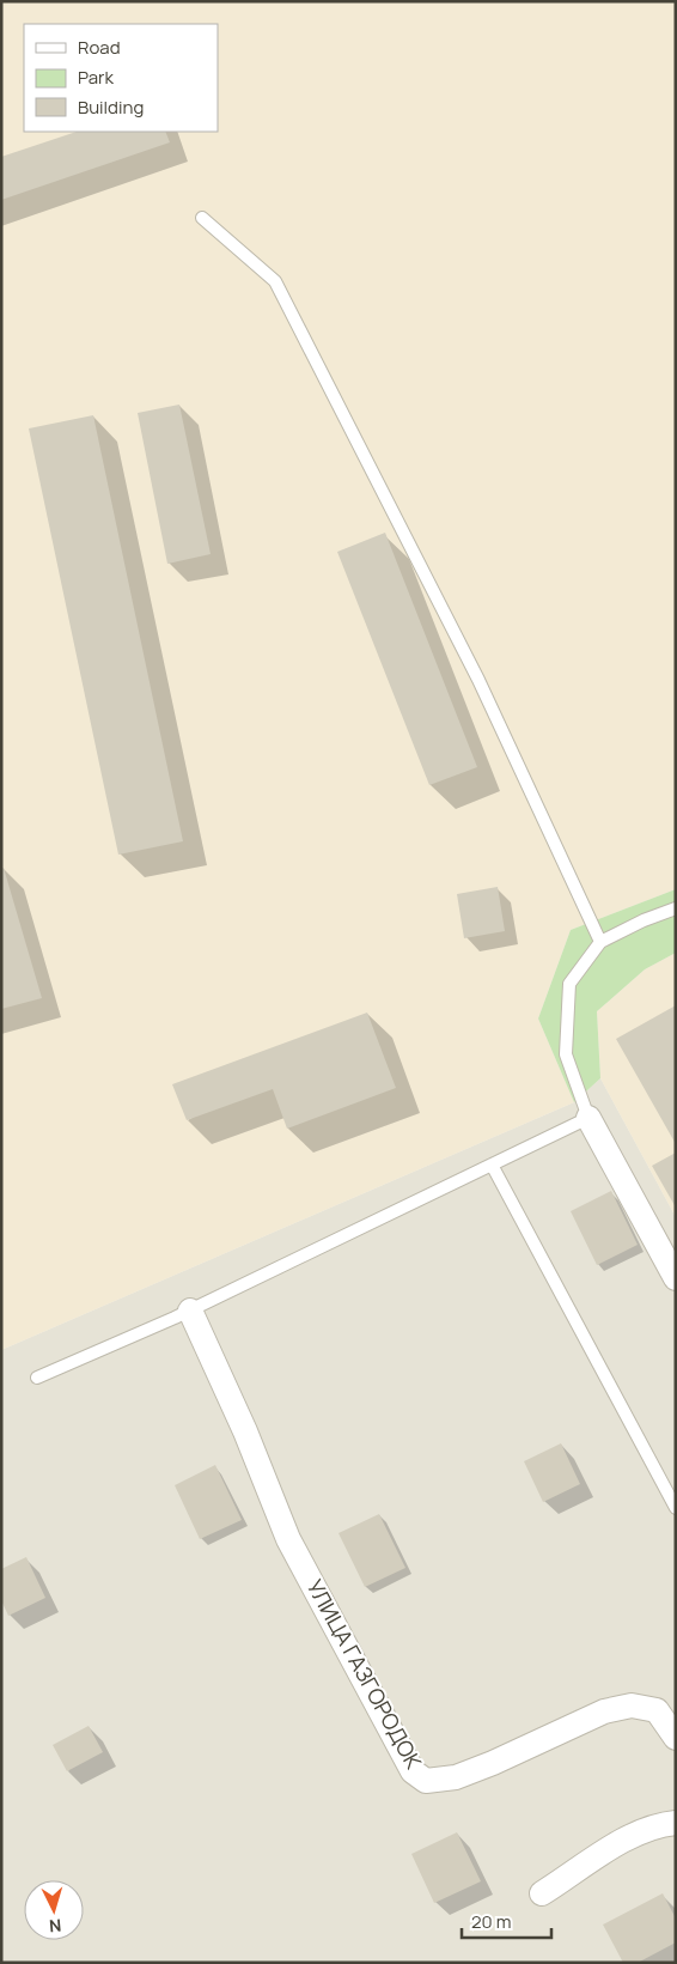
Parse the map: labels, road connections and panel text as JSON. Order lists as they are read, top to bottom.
{
  "streets": {
    "street": ["УЛИЦА ГАЗГОРОДОК"]
  },
  "legend": ["Road", "Park", "Building"],
  "scale_bar": "20 m",
  "north": "bottom"
}
